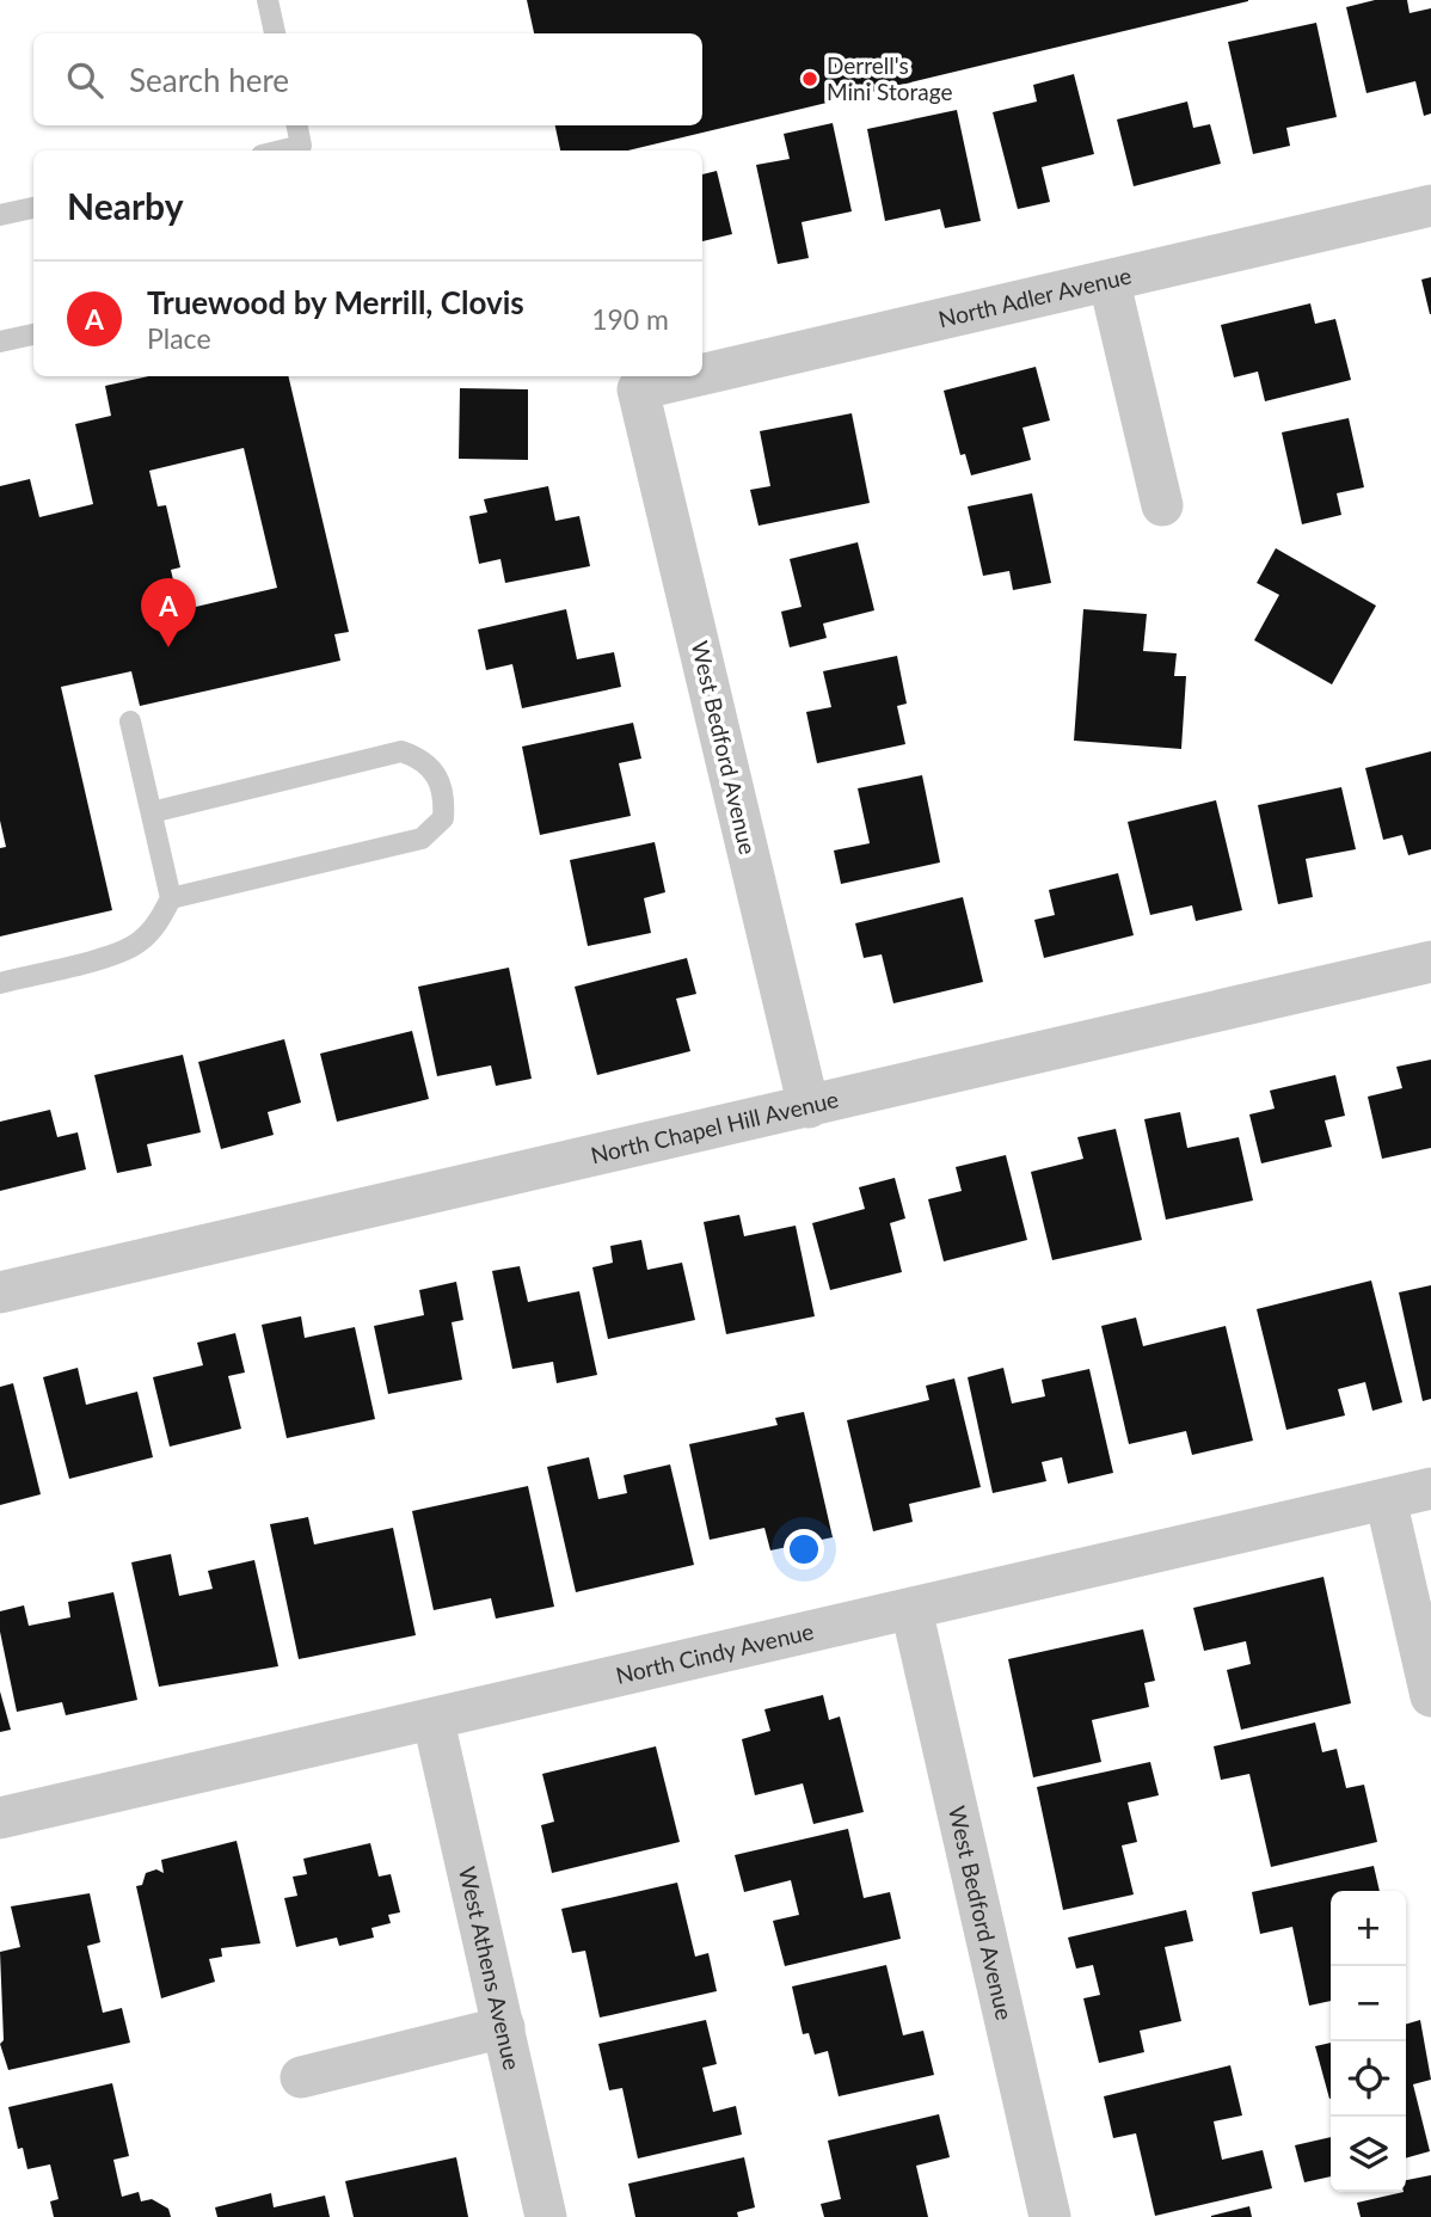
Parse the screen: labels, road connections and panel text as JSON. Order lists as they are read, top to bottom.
{
  "streets": {
    "street": [
      "North Adler Avenue",
      "West Bedford Avenue",
      "North Chapel Hill Avenue",
      "North Cindy Avenue",
      "West Athens Avenue"
    ]
  },
  "crossings": [
    ["North Adler Avenue", "West Bedford Avenue"],
    ["West Bedford Avenue", "North Chapel Hill Avenue"],
    ["West Bedford Avenue", "North Cindy Avenue"],
    ["North Cindy Avenue", "West Athens Avenue"]
  ],
  "places": ["Derrell's Mini Storage"],
  "page": {
    "search": "Search here",
    "heading": "Nearby",
    "list": [
      {
        "mark": "A",
        "name": "Truewood by Merrill, Clovis",
        "note": "Place",
        "value": "190 m"
      }
    ],
    "pins": "A",
    "map_buttons": ["+", "−"]
  }
}
